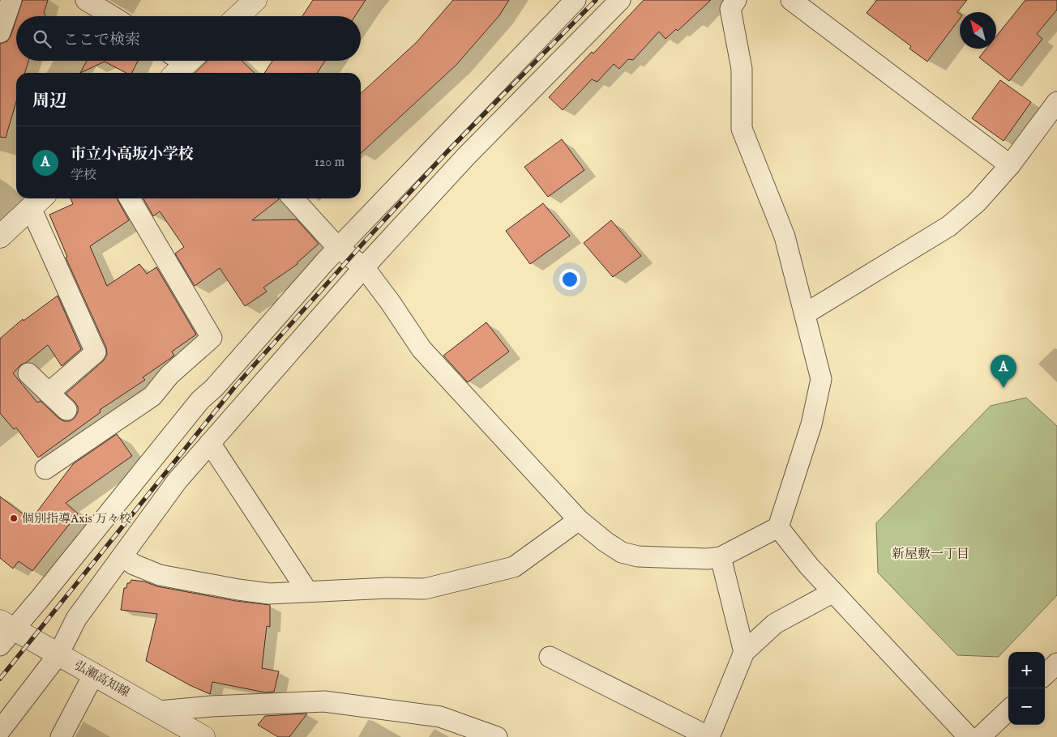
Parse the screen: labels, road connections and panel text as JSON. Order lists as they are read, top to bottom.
{
  "streets": {
    "main road": ["弘瀬高知線"]
  },
  "districts": ["新屋敷一丁目"],
  "places": ["個別指導Axis 万々校"],
  "north": "top left",
  "page": {
    "search": "ここで検索",
    "heading": "周辺",
    "list": [
      {
        "mark": "A",
        "name": "市立小高坂小学校",
        "note": "学校",
        "value": "120 m"
      }
    ],
    "pins": "A",
    "map_buttons": ["+", "−"]
  }
}
